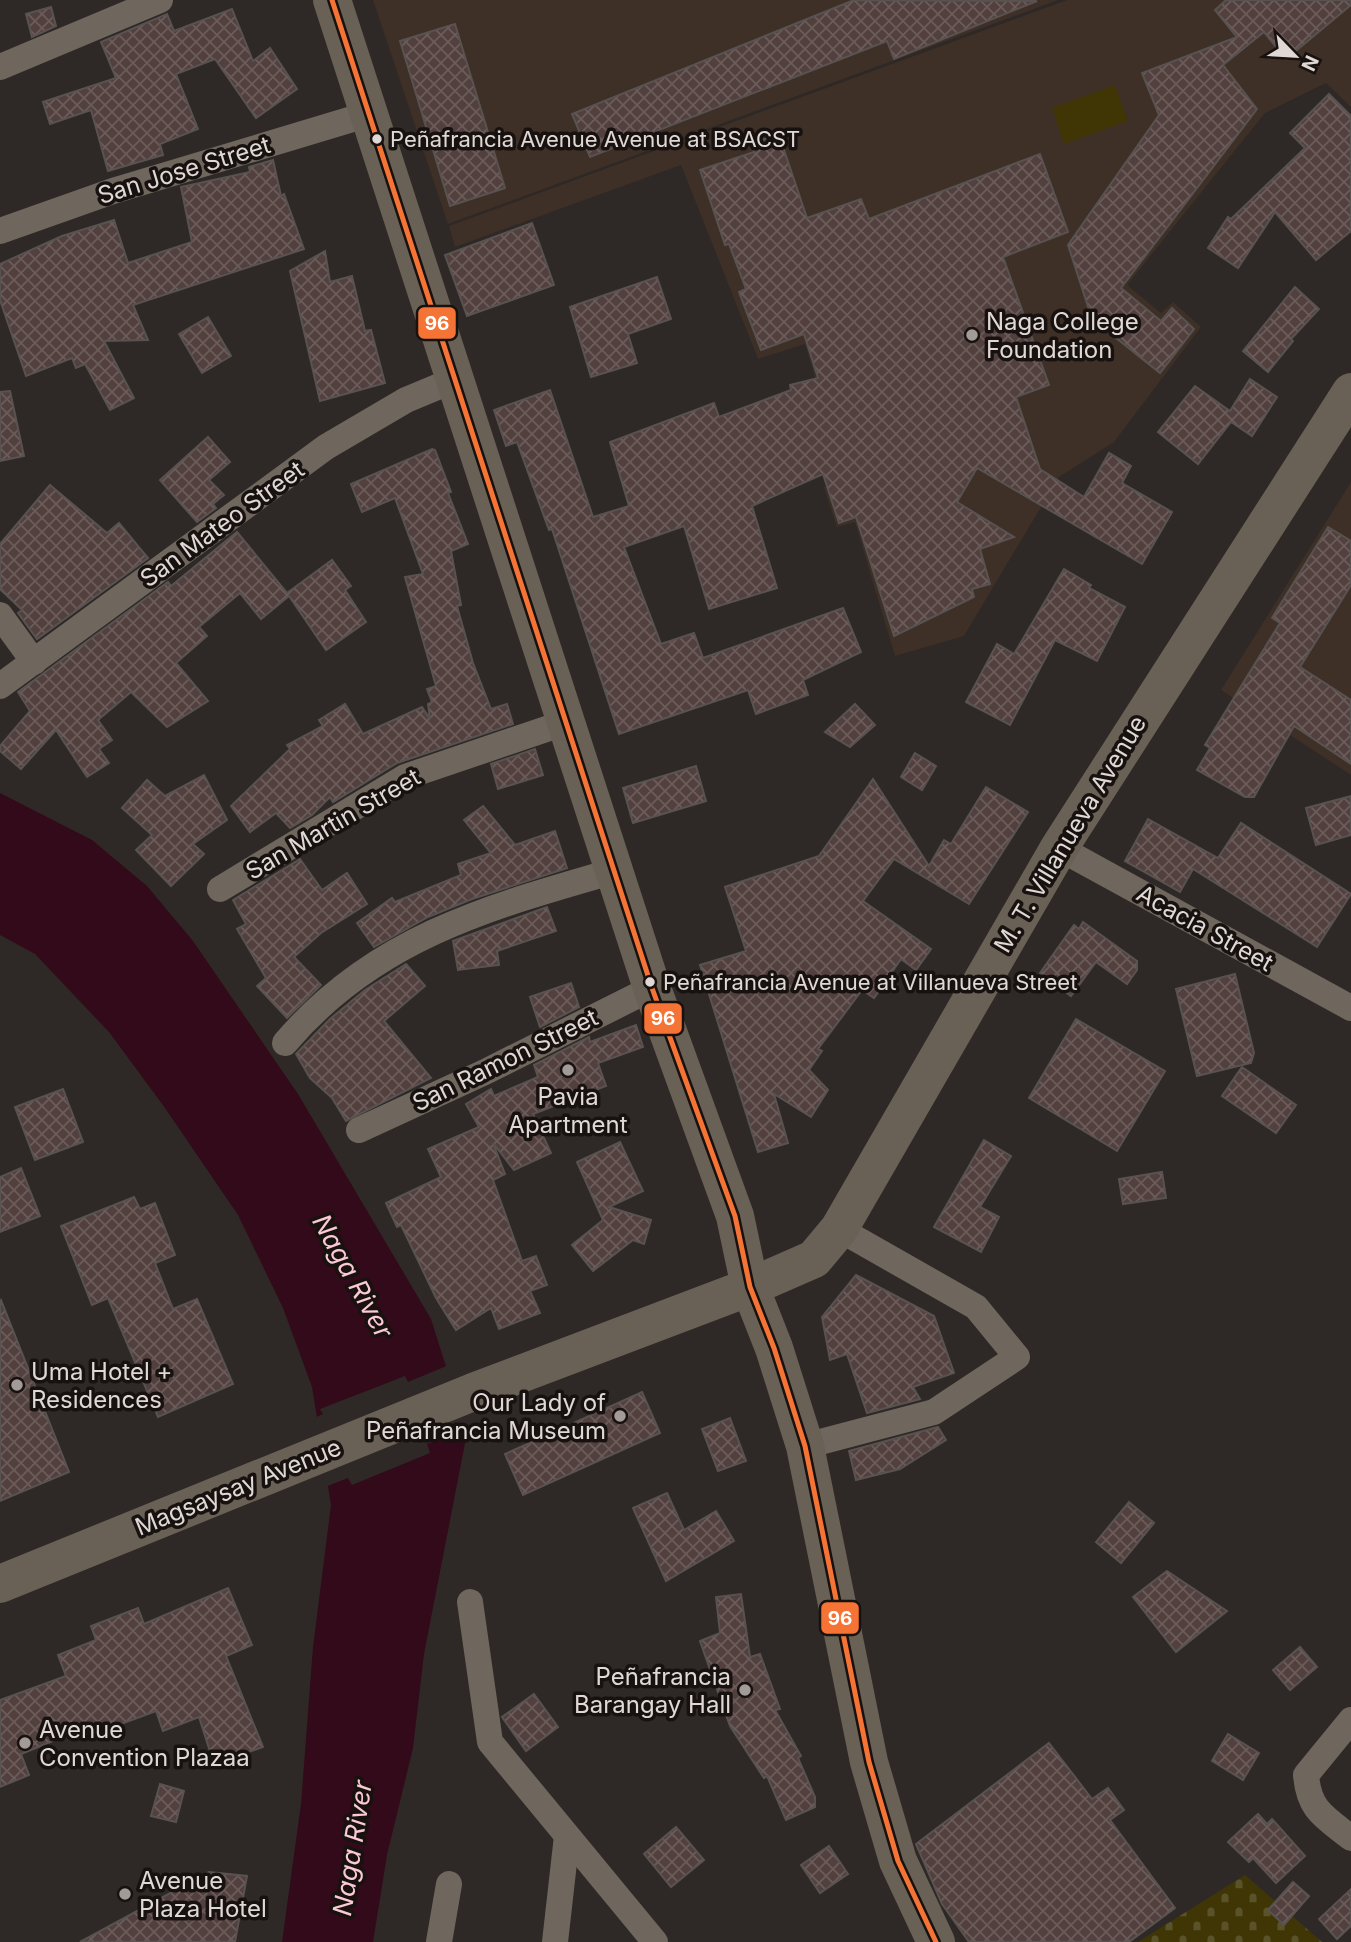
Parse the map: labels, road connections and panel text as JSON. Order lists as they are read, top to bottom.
{
  "streets": {
    "main road": ["M. T. Villanueva Avenue", "Magsaysay Avenue"],
    "street": [
      "San Jose Street",
      "San Mateo Street",
      "San Martin Street",
      "Acacia Street",
      "San Ramon Street"
    ]
  },
  "crossings": [
    ["M. T. Villanueva Avenue", "Acacia Street"],
    ["M. T. Villanueva Avenue", "Magsaysay Avenue"]
  ],
  "water": ["Naga River"],
  "places": [
    "Peñafrancia Avenue Avenue at BSACST",
    "Naga College Foundation",
    "Peñafrancia Avenue at Villanueva Street",
    "Pavia Apartment",
    "Uma Hotel + Residences",
    "Our Lady of Peñafrancia Museum",
    "Peñafrancia Barangay Hall",
    "Avenue Convention Plazaa",
    "Avenue Plaza Hotel"
  ],
  "lines": ["transit line 96"],
  "north": "bottom right"
}
